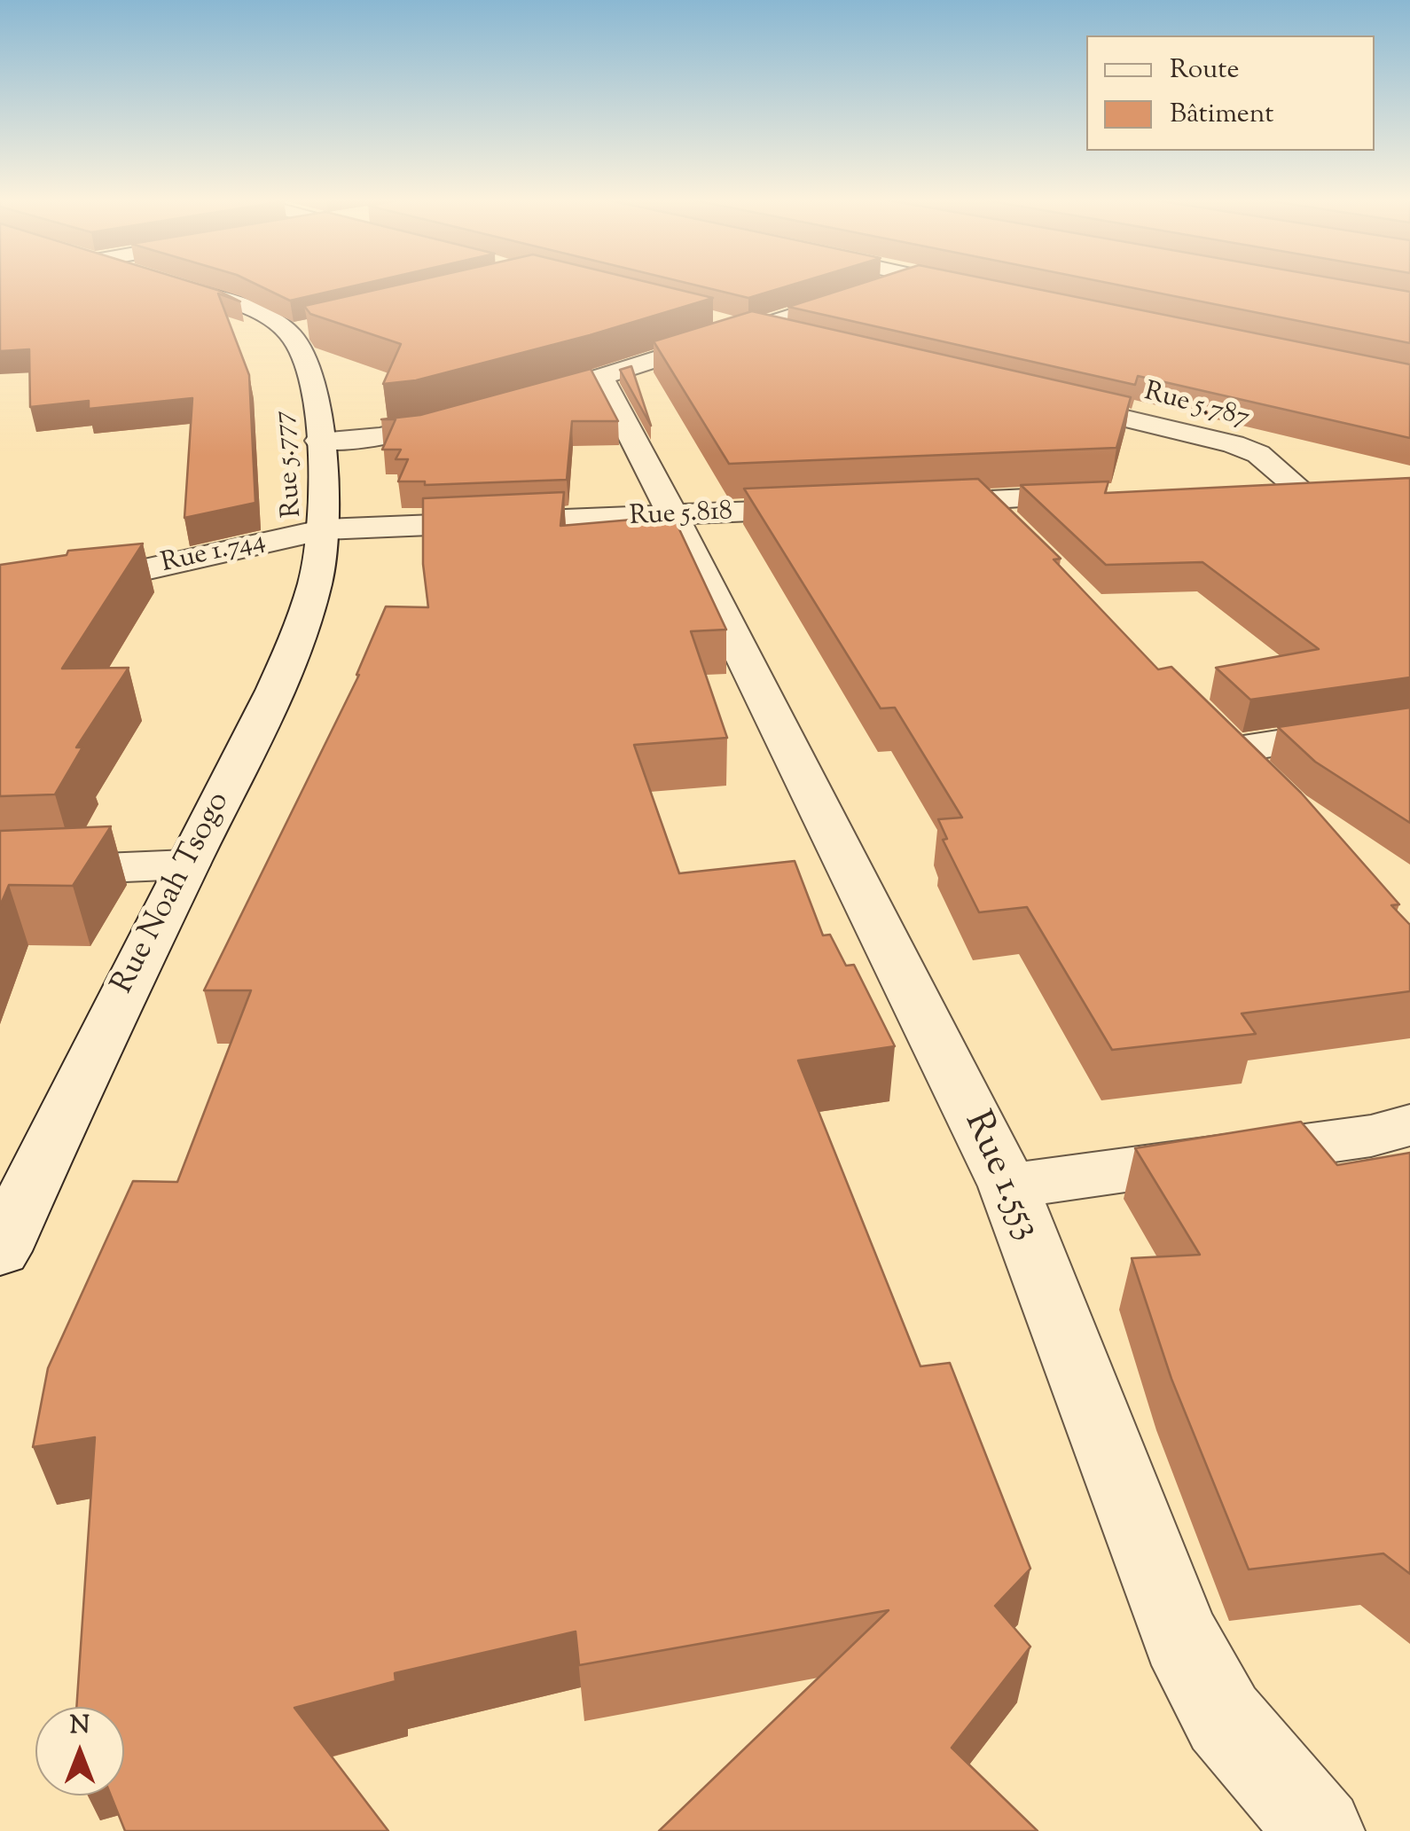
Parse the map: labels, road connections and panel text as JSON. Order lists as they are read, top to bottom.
{
  "streets": {
    "street": [
      "Rue 5.787",
      "Rue 5.777",
      "Rue 5.818",
      "Rue 1.744",
      "Rue Noah Tsogo",
      "Rue 1.553"
    ]
  },
  "crossings": [
    ["Rue 5.777", "Rue 5.818"],
    ["Rue 5.777", "Rue 1.744"],
    ["Rue 5.777", "Rue Noah Tsogo"],
    ["Rue 5.818", "Rue 1.744"],
    ["Rue 5.818", "Rue Noah Tsogo"],
    ["Rue 5.818", "Rue 1.553"],
    ["Rue 1.744", "Rue Noah Tsogo"]
  ],
  "legend": ["Route", "Bâtiment"],
  "north": "top"
}
